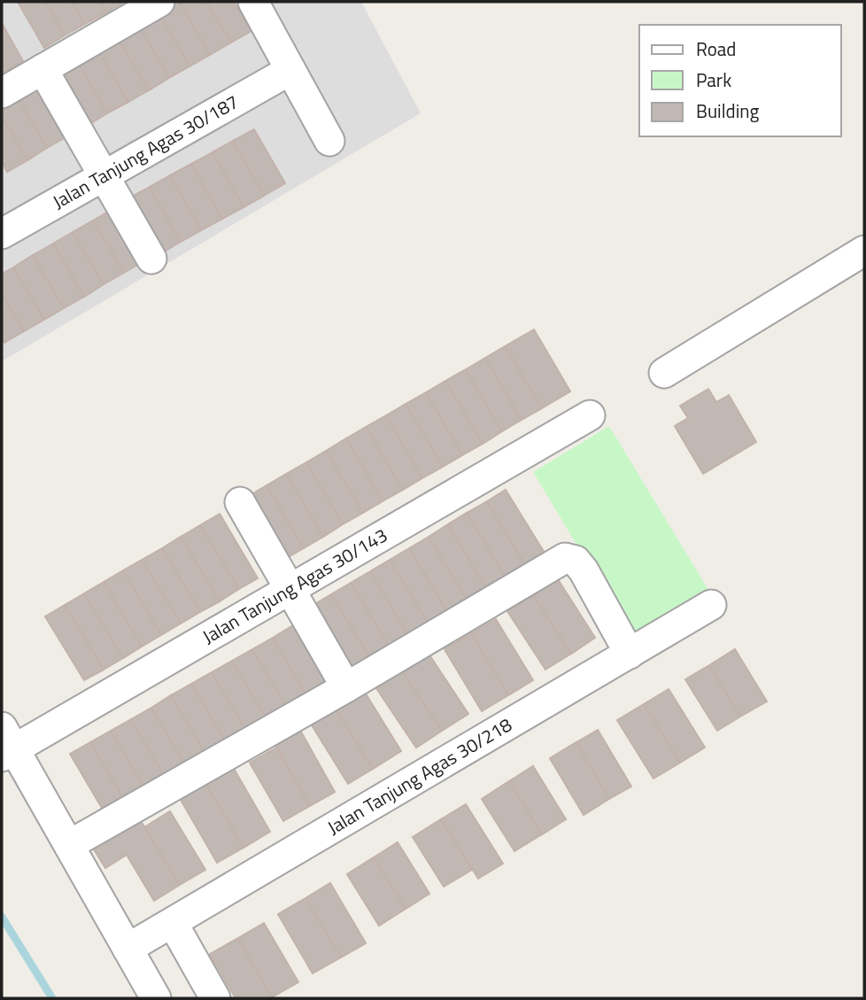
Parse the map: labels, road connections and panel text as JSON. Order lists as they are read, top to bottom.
{
  "streets": {
    "street": ["Jalan Tanjung Agas 30/187", "Jalan Tanjung Agas 30/143", "Jalan Tanjung Agas 30/218"]
  },
  "legend": ["Road", "Park", "Building"]
}
